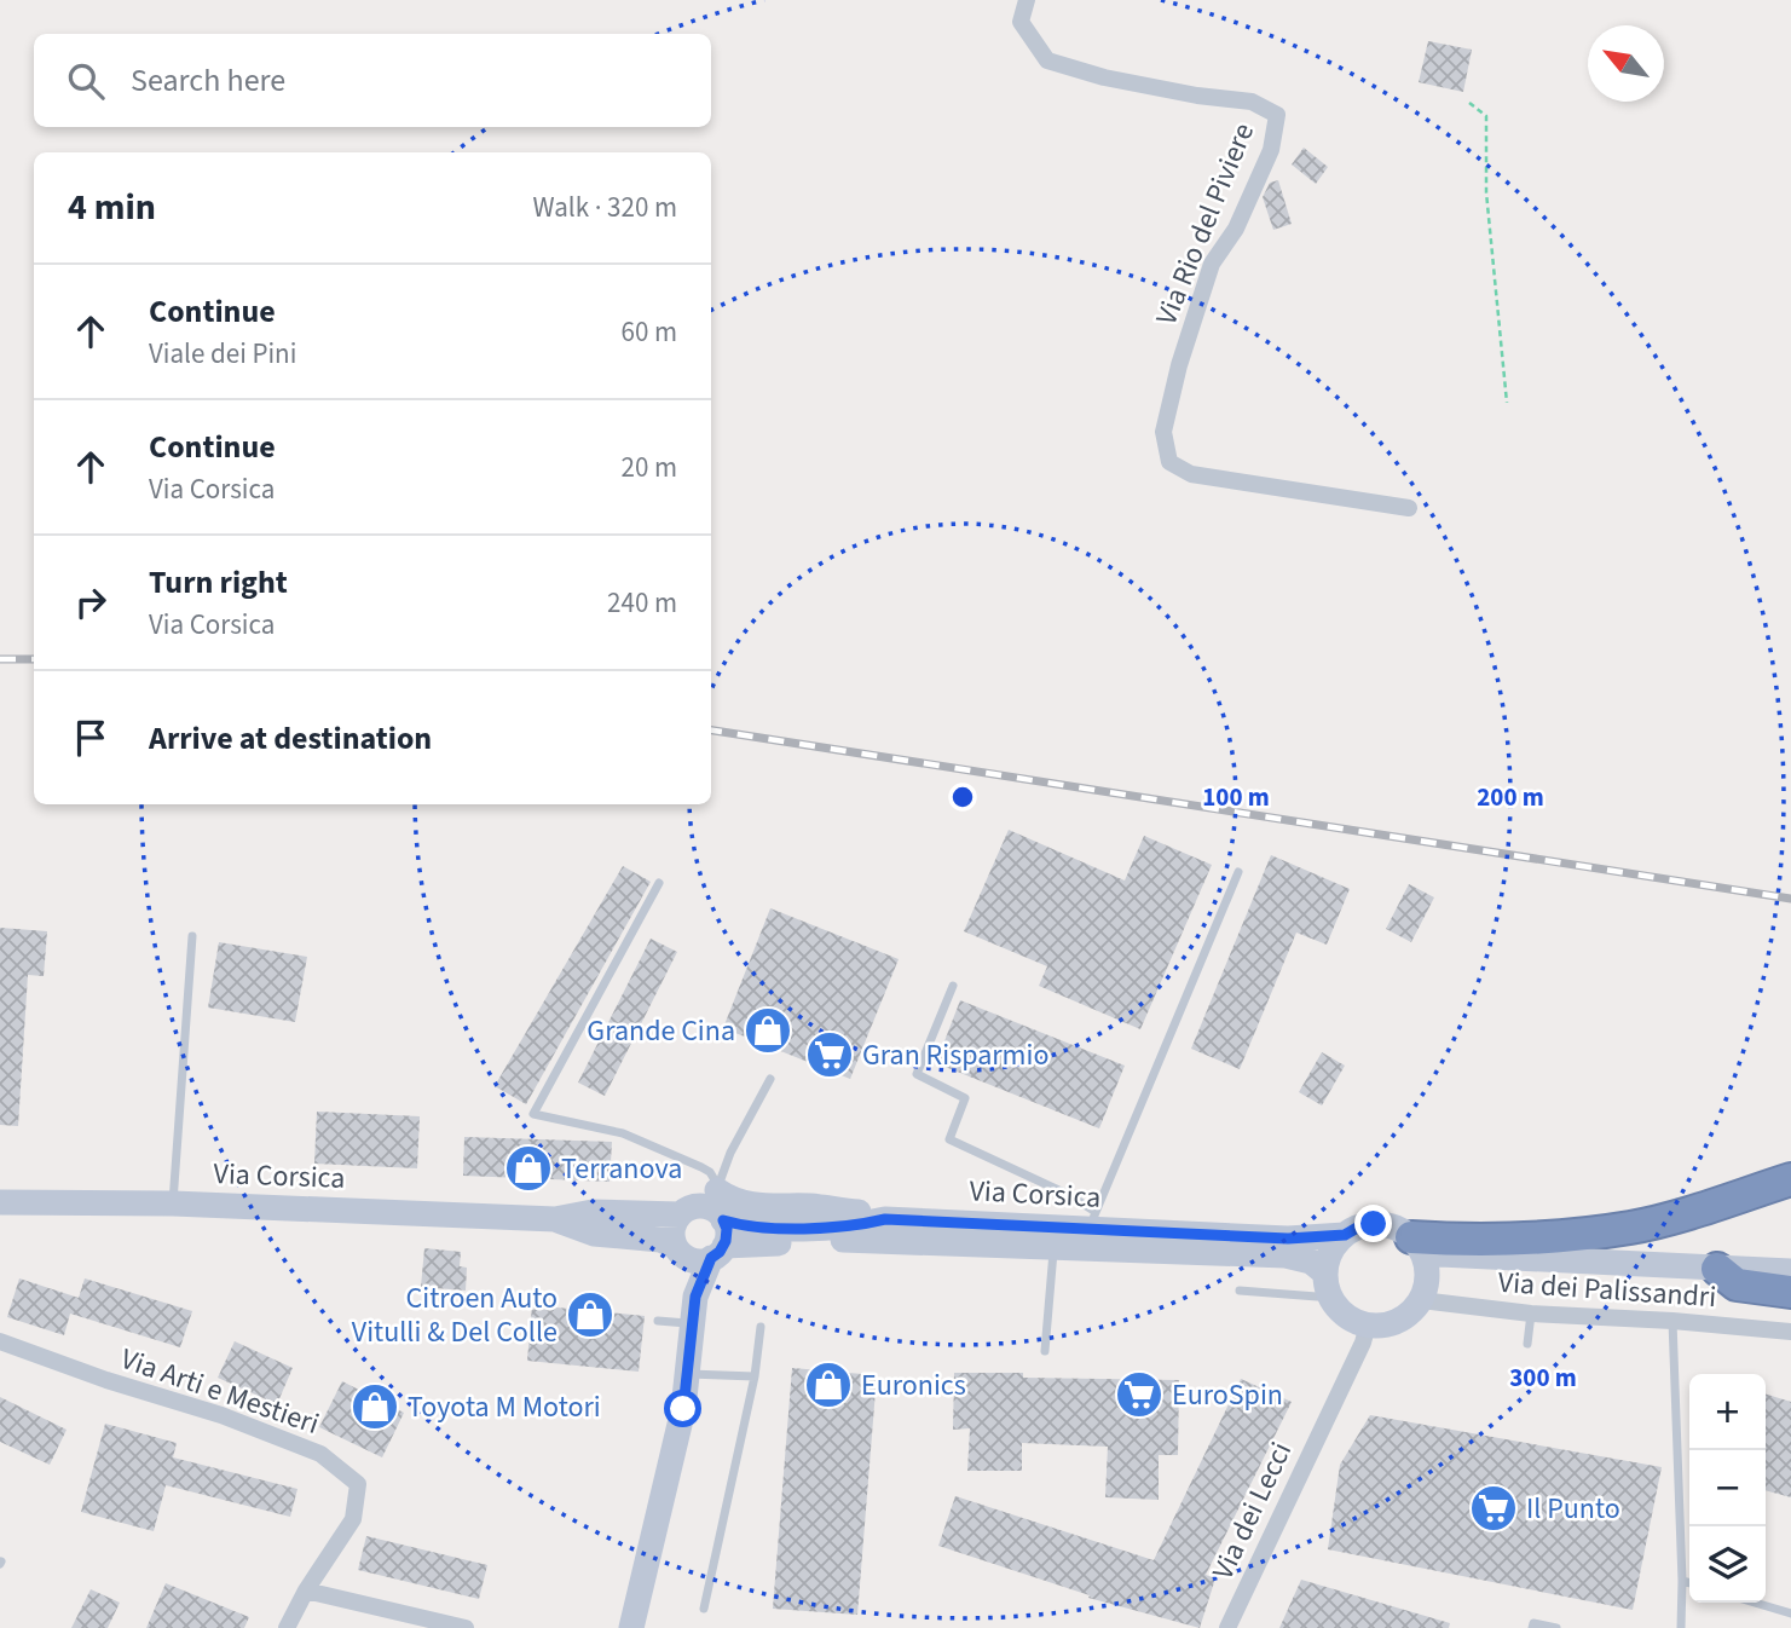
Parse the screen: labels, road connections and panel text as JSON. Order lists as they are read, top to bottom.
{
  "streets": {
    "main road": ["Via Corsica"],
    "street": [
      "Via Rio del Piviere",
      "Via dei Palissandri",
      "Via Arti e Mestieri",
      "Via dei Lecci"
    ]
  },
  "crossings": [
    ["Via Corsica", "Via dei Palissandri"],
    ["Via Corsica", "Via dei Lecci"],
    ["Via dei Palissandri", "Via dei Lecci"]
  ],
  "places": {
    "shop": [
      "Grande Cina",
      "Terranova",
      "Citroen Auto Vitulli & Del Colle",
      "Euronics",
      "Toyota M Motori"
    ],
    "supermarket": ["Gran Risparmio", "EuroSpin", "Il Punto"]
  },
  "north": "top left",
  "page": {
    "search": "Search here",
    "heading": ["4 min", "Walk · 320 m"],
    "list": [
      ["Continue", "Viale dei Pini", "60 m"],
      ["Continue", "Via Corsica", "20 m"],
      ["Turn right", "Via Corsica", "240 m"],
      "Arrive at destination"
    ],
    "map_buttons": ["+", "−"]
  },
  "rings": ["100 m", "200 m", "300 m"]
}
